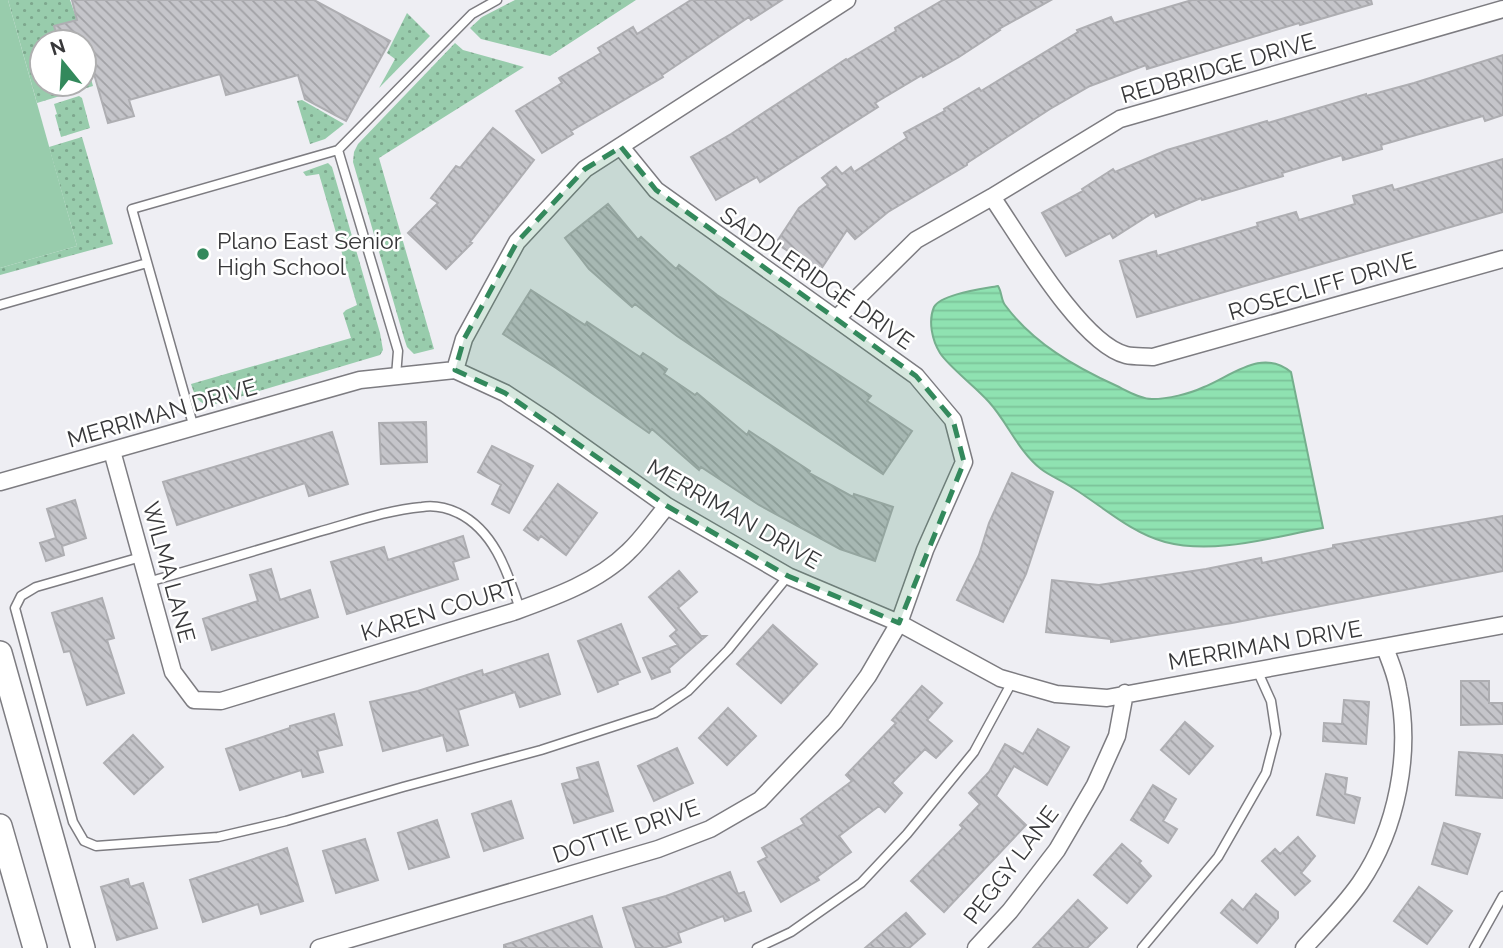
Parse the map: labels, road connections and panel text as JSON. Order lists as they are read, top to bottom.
{
  "streets": {
    "street": [
      "REDBRIDGE DRIVE",
      "SADDLERIDGE DRIVE",
      "ROSECLIFF DRIVE",
      "MERRIMAN DRIVE",
      "WILMA LANE",
      "KAREN COURT",
      "DOTTIE DRIVE",
      "PEGGY LANE"
    ]
  },
  "crossings": [
    ["REDBRIDGE DRIVE", "SADDLERIDGE DRIVE"],
    ["REDBRIDGE DRIVE", "ROSECLIFF DRIVE"],
    ["SADDLERIDGE DRIVE", "DOTTIE DRIVE"],
    ["MERRIMAN DRIVE", "WILMA LANE"],
    ["MERRIMAN DRIVE", "KAREN COURT"],
    ["MERRIMAN DRIVE", "DOTTIE DRIVE"],
    ["MERRIMAN DRIVE", "PEGGY LANE"],
    ["WILMA LANE", "KAREN COURT"]
  ],
  "places": ["Plano East Senior High School"],
  "north": "top"
}
